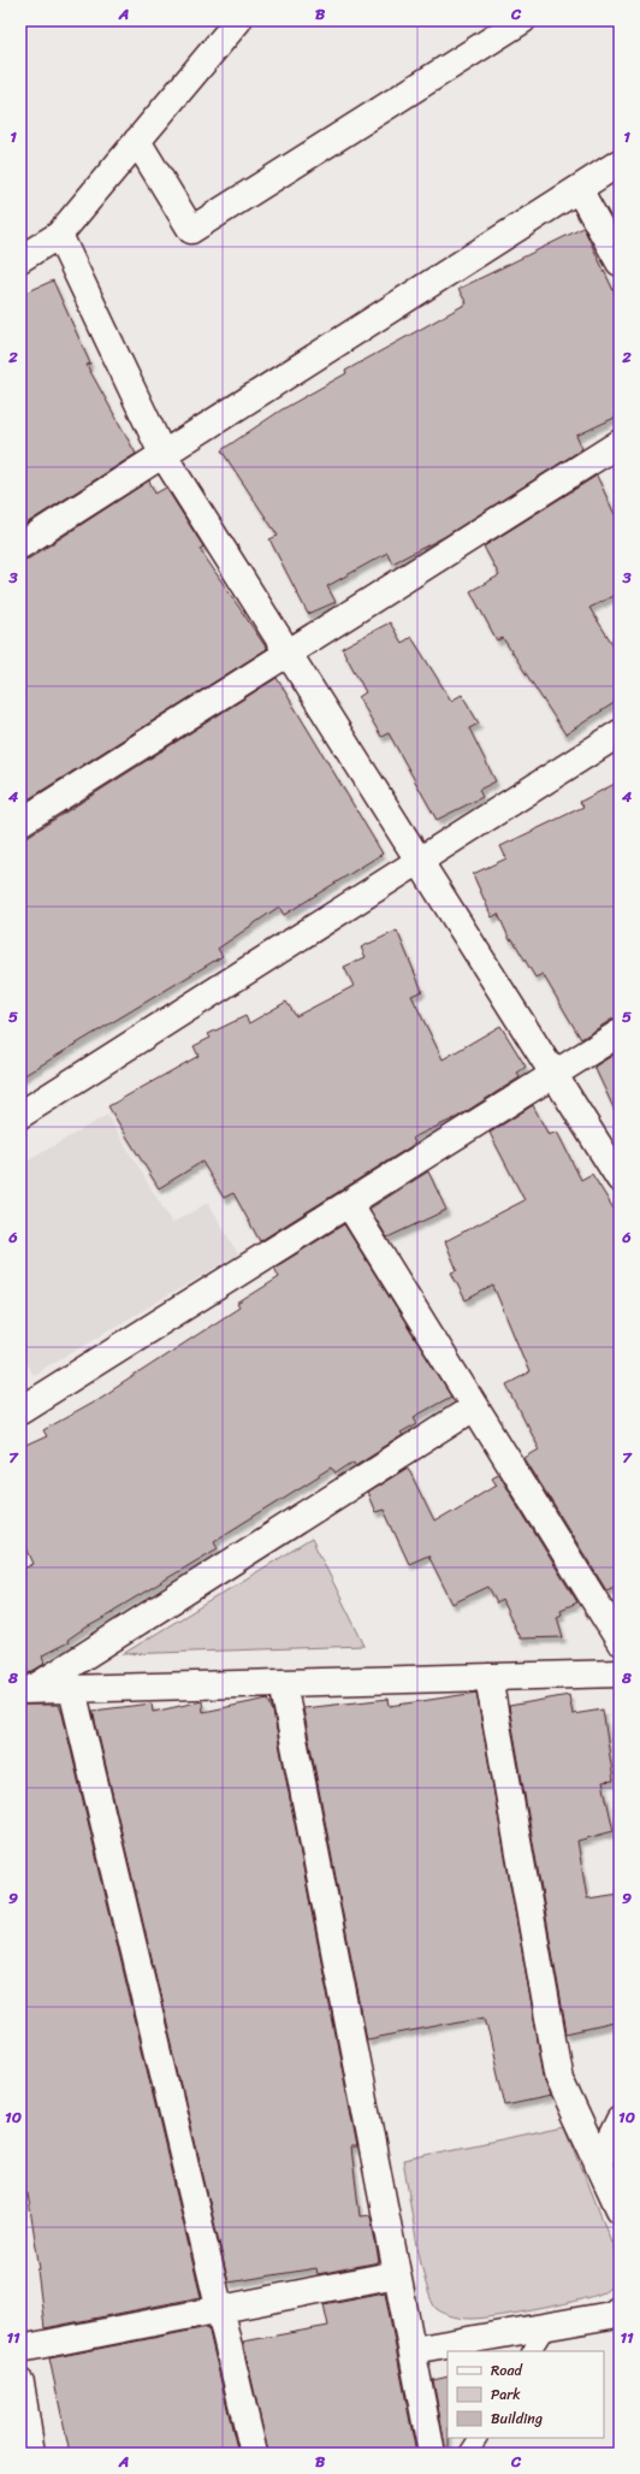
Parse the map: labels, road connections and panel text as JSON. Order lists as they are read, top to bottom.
{
  "legend": ["Road", "Park", "Building"],
  "grid": {
    "columns": ["A", "B", "C"],
    "rows": [
      "1",
      "2",
      "3",
      "4",
      "5",
      "6",
      "7",
      "8",
      "9",
      "10",
      "11"
    ]
  }
}
